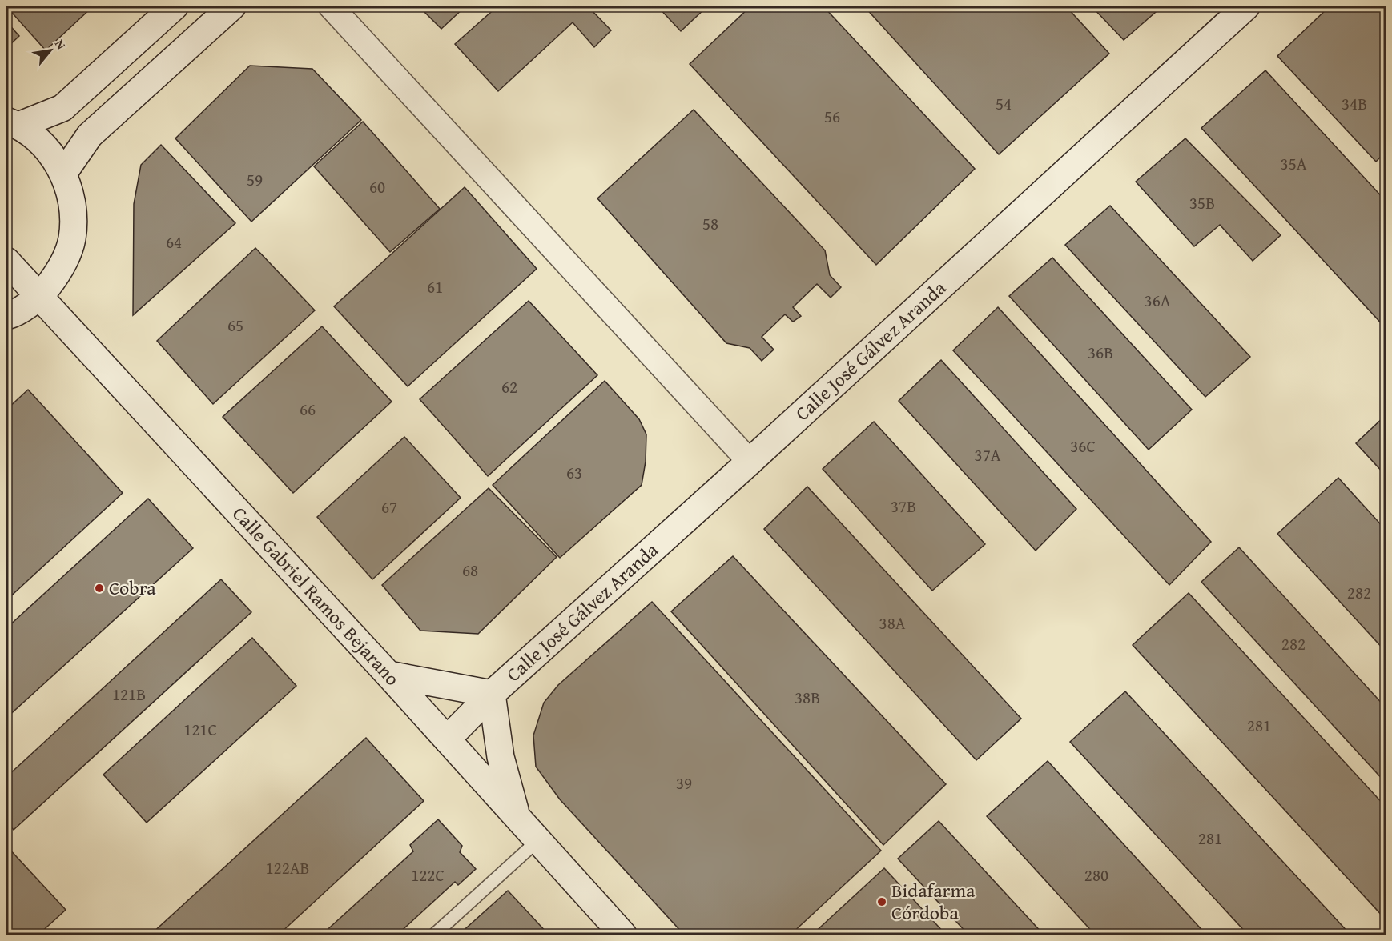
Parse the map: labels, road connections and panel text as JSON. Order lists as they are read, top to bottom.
{
  "streets": {
    "street": ["Calle José Gálvez Aranda", "Calle Gabriel Ramos Bejarano"]
  },
  "crossings": [
    ["Calle José Gálvez Aranda", "Calle Gabriel Ramos Bejarano"]
  ],
  "places": ["Cobra", "Bidafarma Córdoba"],
  "house_numbers": [
    "54",
    "34B",
    "56",
    "35A",
    "59",
    "60",
    "35B",
    "58",
    "64",
    "61",
    "36A",
    "65",
    "36B",
    "62",
    "66",
    "36C",
    "37A",
    "63",
    "37B",
    "67",
    "68",
    "282",
    "38A",
    "282",
    "121B",
    "38B",
    "281",
    "121C",
    "39",
    "281",
    "122AB",
    "122C",
    "280"
  ],
  "north": "top right"
}
